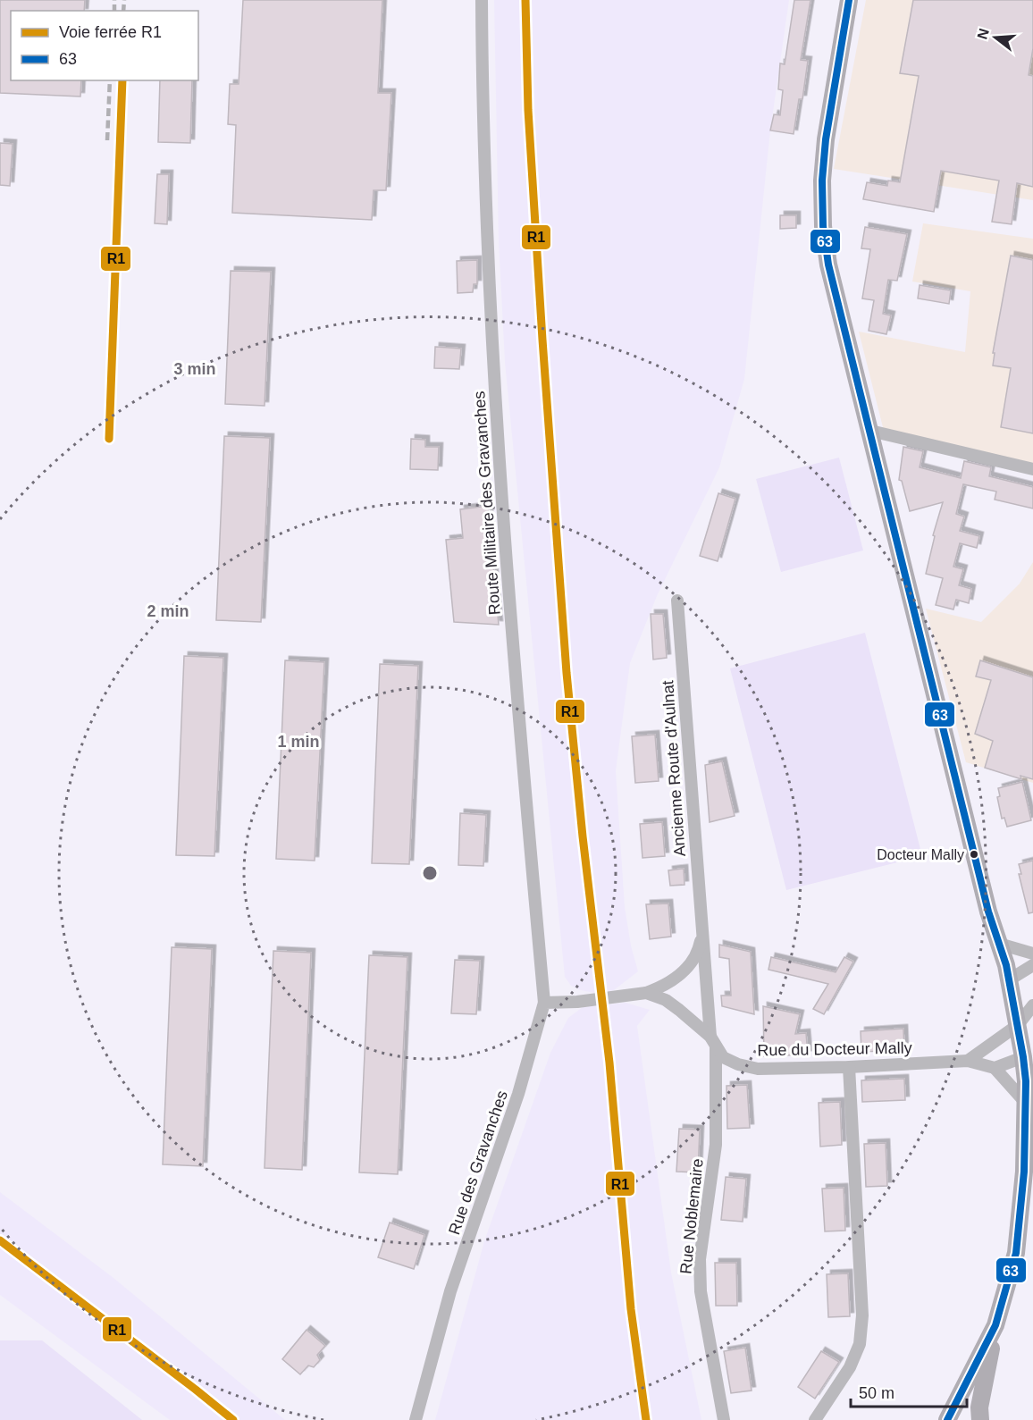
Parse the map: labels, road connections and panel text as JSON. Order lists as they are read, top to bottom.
{
  "streets": {
    "street": [
      "Route Militaire des Gravanches",
      "Ancienne Route d'Aulnat",
      "Rue du Docteur Mally",
      "Rue des Gravanches",
      "Rue Noblemaire"
    ]
  },
  "crossings": [
    ["Route Militaire des Gravanches", "Rue des Gravanches"],
    ["Ancienne Route d'Aulnat", "Rue du Docteur Mally"],
    ["Ancienne Route d'Aulnat", "Rue Noblemaire"],
    ["Rue du Docteur Mally", "Rue Noblemaire"]
  ],
  "places": ["Docteur Mally"],
  "lines": ["rail line R1", "transit line 63"],
  "legend": ["Voie ferrée R1", "63"],
  "scale_bar": "50 m",
  "north": "left",
  "rings": ["3 min", "2 min", "1 min"]
}
